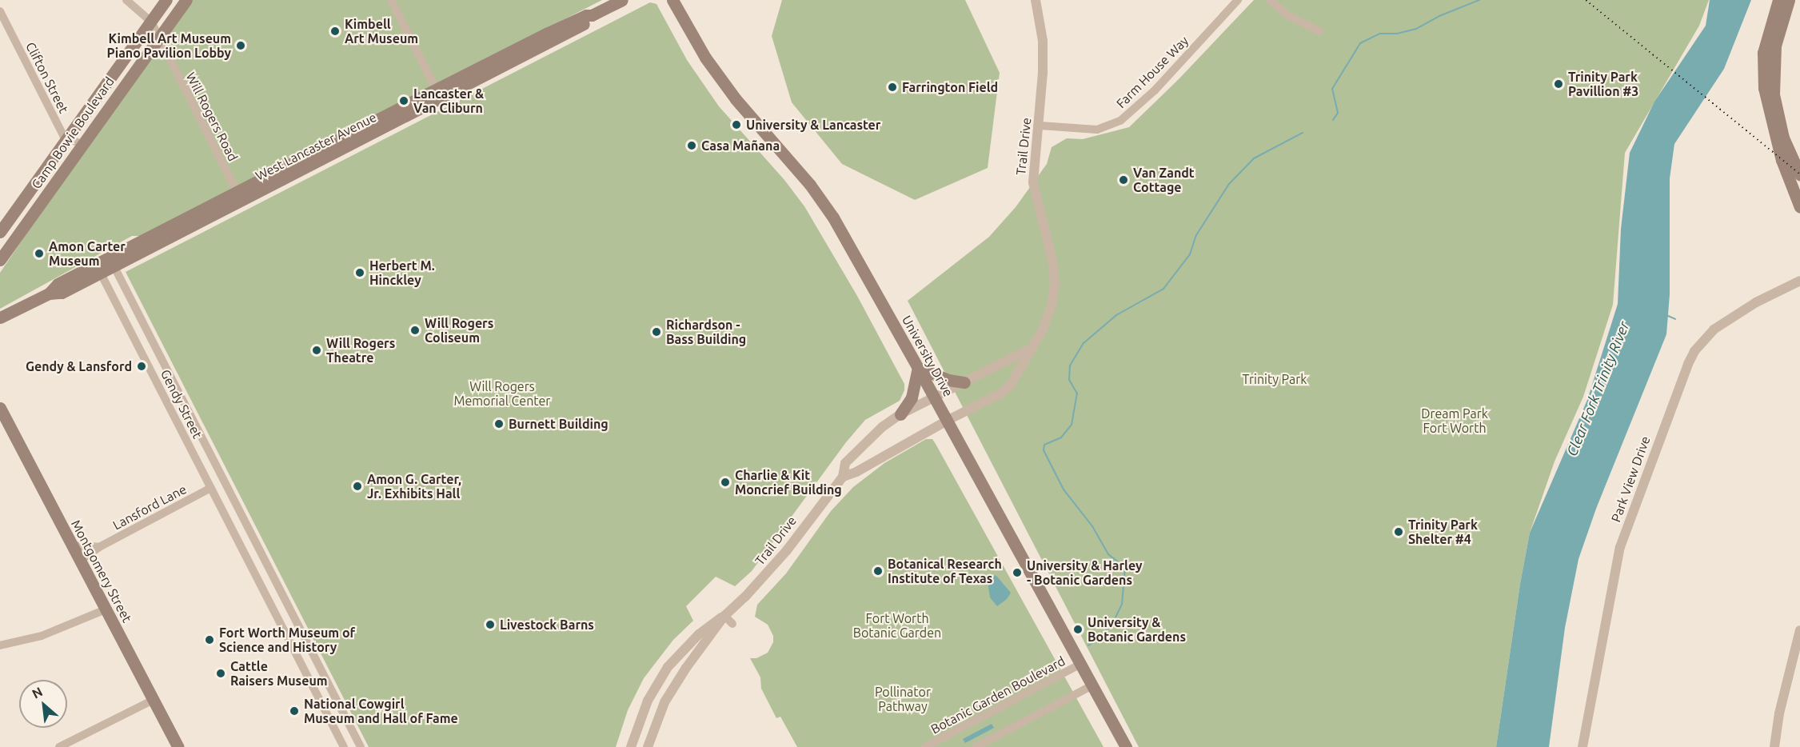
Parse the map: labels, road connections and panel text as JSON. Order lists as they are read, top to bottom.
{
  "streets": {
    "main road": [
      "Camp Bowie Boulevard",
      "West Lancaster Avenue",
      "University Drive",
      "Montgomery Street"
    ],
    "street": [
      "Farm House Way",
      "Clifton Street",
      "Will Rogers Road",
      "Trail Drive",
      "Gendy Street",
      "Park View Drive",
      "Lansford Lane",
      "Botanic Garden Boulevard"
    ]
  },
  "crossings": [
    ["Farm House Way", "Trail Drive"],
    ["Clifton Street", "Camp Bowie Boulevard"],
    ["Will Rogers Road", "Camp Bowie Boulevard"],
    ["Will Rogers Road", "West Lancaster Avenue"],
    ["West Lancaster Avenue", "Gendy Street"],
    ["Trail Drive", "University Drive"],
    ["University Drive", "Botanic Garden Boulevard"],
    ["Gendy Street", "Lansford Lane"],
    ["Lansford Lane", "Montgomery Street"]
  ],
  "water": ["Clear Fork Trinity River"],
  "parks": [
    "Trinity Park",
    "Will Rogers Memorial Center",
    "Dream Park Fort Worth",
    "Fort Worth Botanic Garden",
    "Pollinator Pathway"
  ],
  "places": [
    "Kimbell Art Museum",
    "Kimbell Art Museum Piano Pavilion Lobby",
    "Trinity Park Pavillion #3",
    "Farrington Field",
    "Lancaster & Van Cliburn",
    "University & Lancaster",
    "Casa Mañana",
    "Van Zandt Cottage",
    "Amon Carter Museum",
    "Herbert M. Hinckley",
    "Will Rogers Coliseum",
    "Richardson - Bass Building",
    "Will Rogers Theatre",
    "Gendy & Lansford",
    "Burnett Building",
    "Charlie & Kit Moncrief Building",
    "Amon G. Carter, Jr. Exhibits Hall",
    "Trinity Park Shelter #4",
    "Botanical Research Institute of Texas",
    "University & Harley - Botanic Gardens",
    "Livestock Barns",
    "University & Botanic Gardens",
    "Fort Worth Museum of Science and History",
    "Cattle Raisers Museum",
    "National Cowgirl Museum and Hall of Fame"
  ],
  "north": "top left"
}
